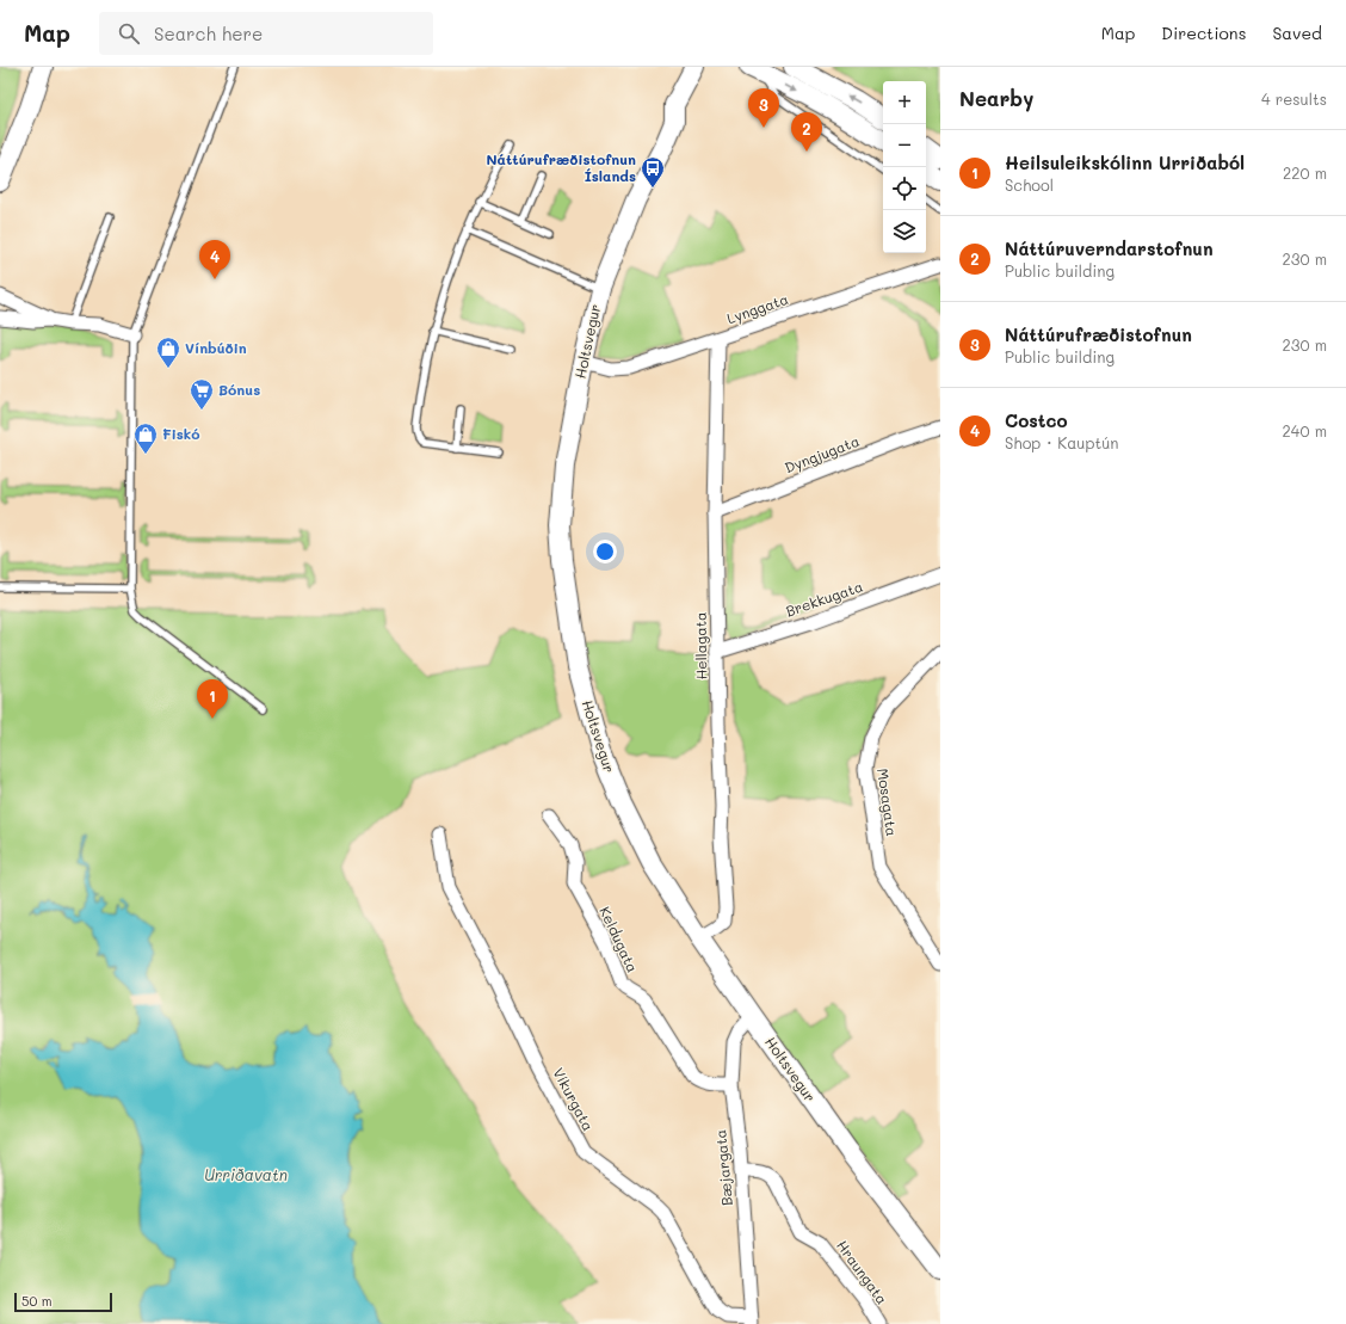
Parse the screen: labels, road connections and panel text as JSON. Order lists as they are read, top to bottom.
{
  "streets": {
    "street": [
      "Lynggata",
      "Holtsvegur",
      "Dyngjugata",
      "Brekkugata",
      "Hellagata",
      "Mosagata",
      "Keldugata",
      "Víkurgata",
      "Bæjargata",
      "Hraungata"
    ]
  },
  "crossings": [
    ["Lynggata", "Holtsvegur"],
    ["Lynggata", "Hellagata"],
    ["Holtsvegur", "Hellagata"],
    ["Holtsvegur", "Bæjargata"],
    ["Dyngjugata", "Hellagata"],
    ["Brekkugata", "Hellagata"],
    ["Keldugata", "Bæjargata"],
    ["Víkurgata", "Bæjargata"],
    ["Bæjargata", "Hraungata"]
  ],
  "water": ["Urriðavatn"],
  "places": {
    "bus stop": ["Náttúrufræðistofnun Íslands"],
    "shop": ["Vínbúðin", "Fiskó"],
    "supermarket": ["Bónus"]
  },
  "scale_bar": "50 m",
  "page": {
    "header": "Map",
    "search": "Search here",
    "nav": ["Map", "Directions", "Saved"],
    "heading": ["Nearby", "4 results"],
    "map_buttons": ["+", "−"],
    "pins": [
      "3",
      "2",
      "4",
      "1"
    ],
    "list": [
      {
        "mark": "1",
        "name": "Heilsuleikskólinn Urriðaból",
        "note": "School",
        "value": "220 m"
      },
      {
        "mark": "2",
        "name": "Náttúruverndarstofnun",
        "note": "Public building",
        "value": "230 m"
      },
      {
        "mark": "3",
        "name": "Náttúrufræðistofnun",
        "note": "Public building",
        "value": "230 m"
      },
      {
        "mark": "4",
        "name": "Costco",
        "note": "Shop · Kauptún",
        "value": "240 m"
      }
    ],
    "scale": "50 m"
  }
}
